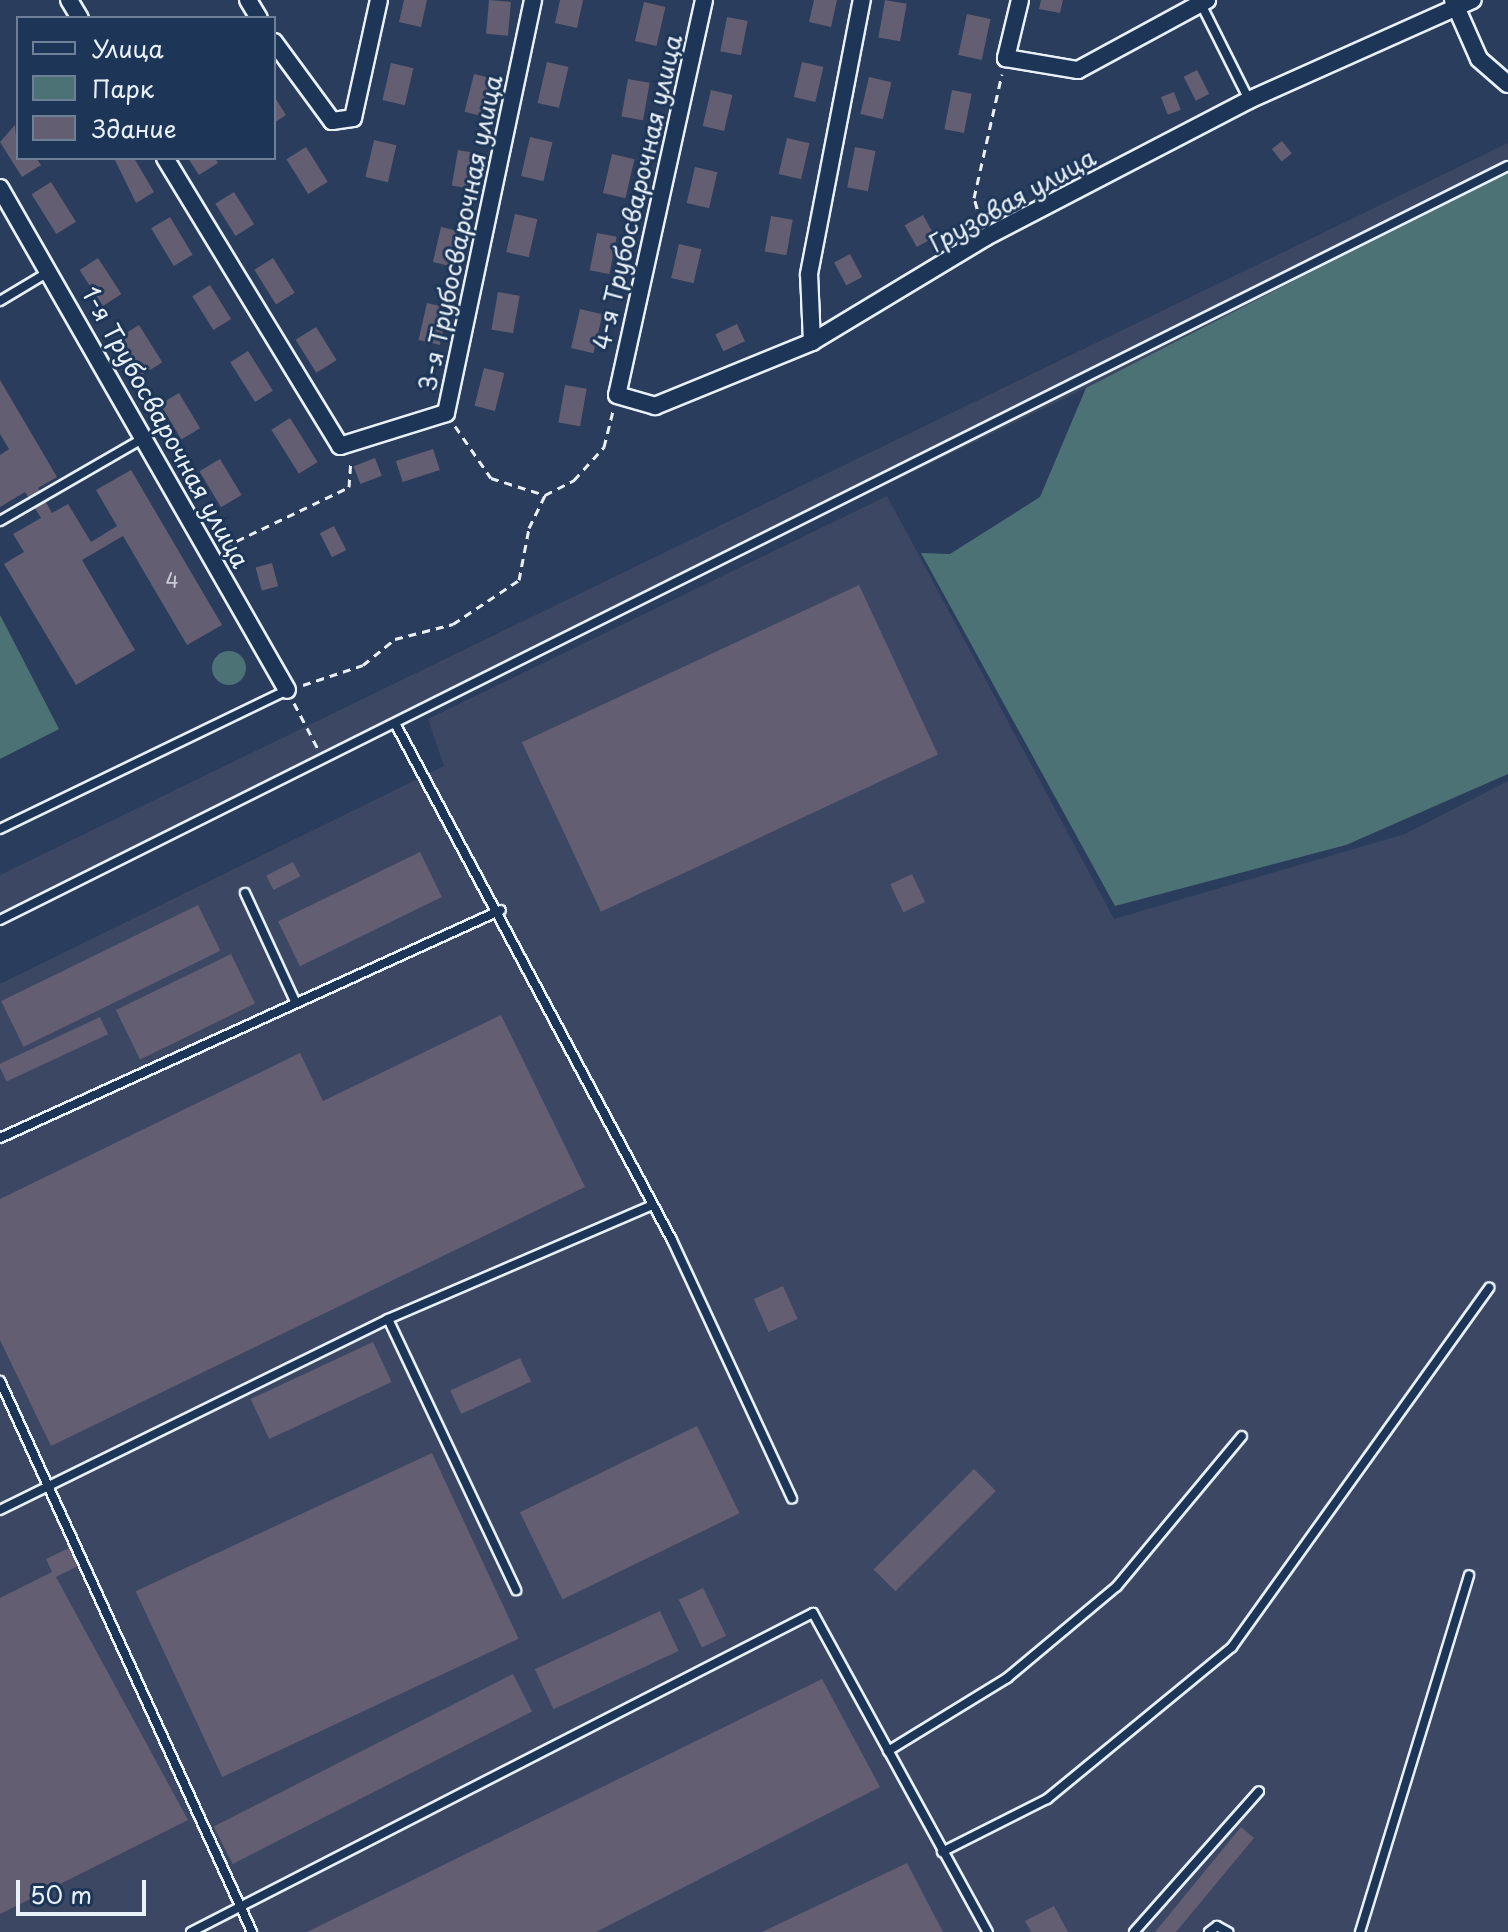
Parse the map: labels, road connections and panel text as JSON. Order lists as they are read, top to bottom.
{
  "streets": {
    "street": [
      "4-я Трубосварочная улица",
      "Грузовая улица",
      "3-я Трубосварочная улица",
      "1-я Трубосварочная улица"
    ]
  },
  "crossings": [
    ["4-я Трубосварочная улица", "Грузовая улица"]
  ],
  "house_numbers": ["4"],
  "legend": ["Улица", "Парк", "Здание"],
  "scale_bar": "50 m"
}
